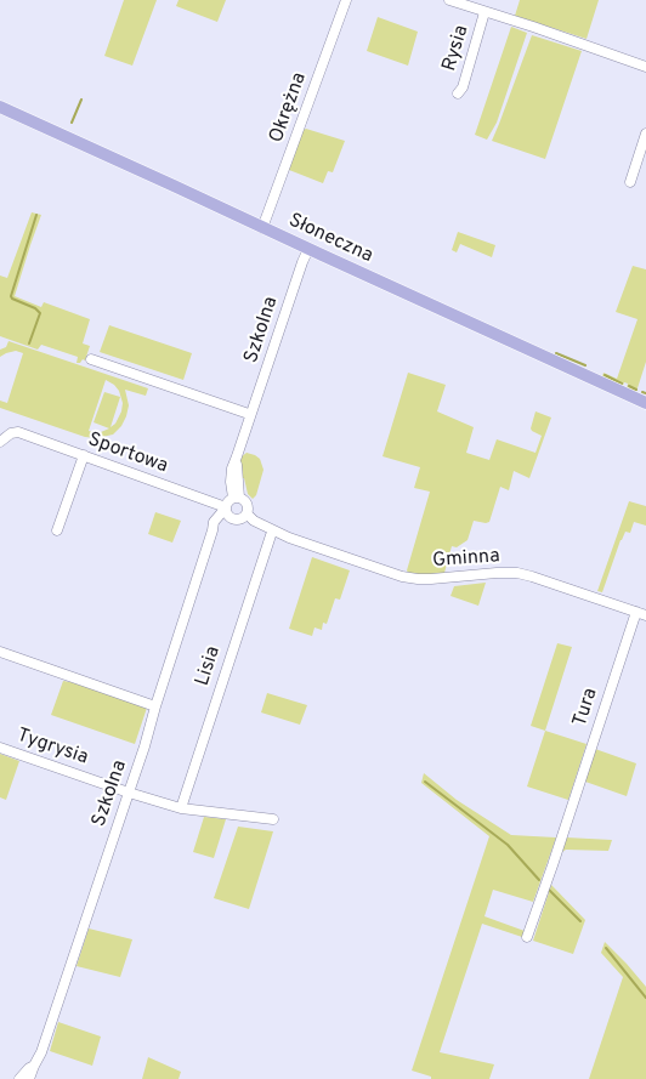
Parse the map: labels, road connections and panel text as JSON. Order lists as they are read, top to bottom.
{
  "streets": {
    "main road": ["Słoneczna"],
    "street": [
      "Rysia",
      "Okrężna",
      "Szkolna",
      "Sportowa",
      "Gminna",
      "Lisia",
      "Tura",
      "Tygrysia"
    ]
  },
  "crossings": [
    ["Okrężna", "Słoneczna"],
    ["Słoneczna", "Szkolna"],
    ["Szkolna", "Sportowa"],
    ["Szkolna", "Gminna"],
    ["Szkolna", "Tygrysia"],
    ["Sportowa", "Gminna"],
    ["Gminna", "Lisia"],
    ["Gminna", "Tura"],
    ["Lisia", "Tygrysia"]
  ]
}
